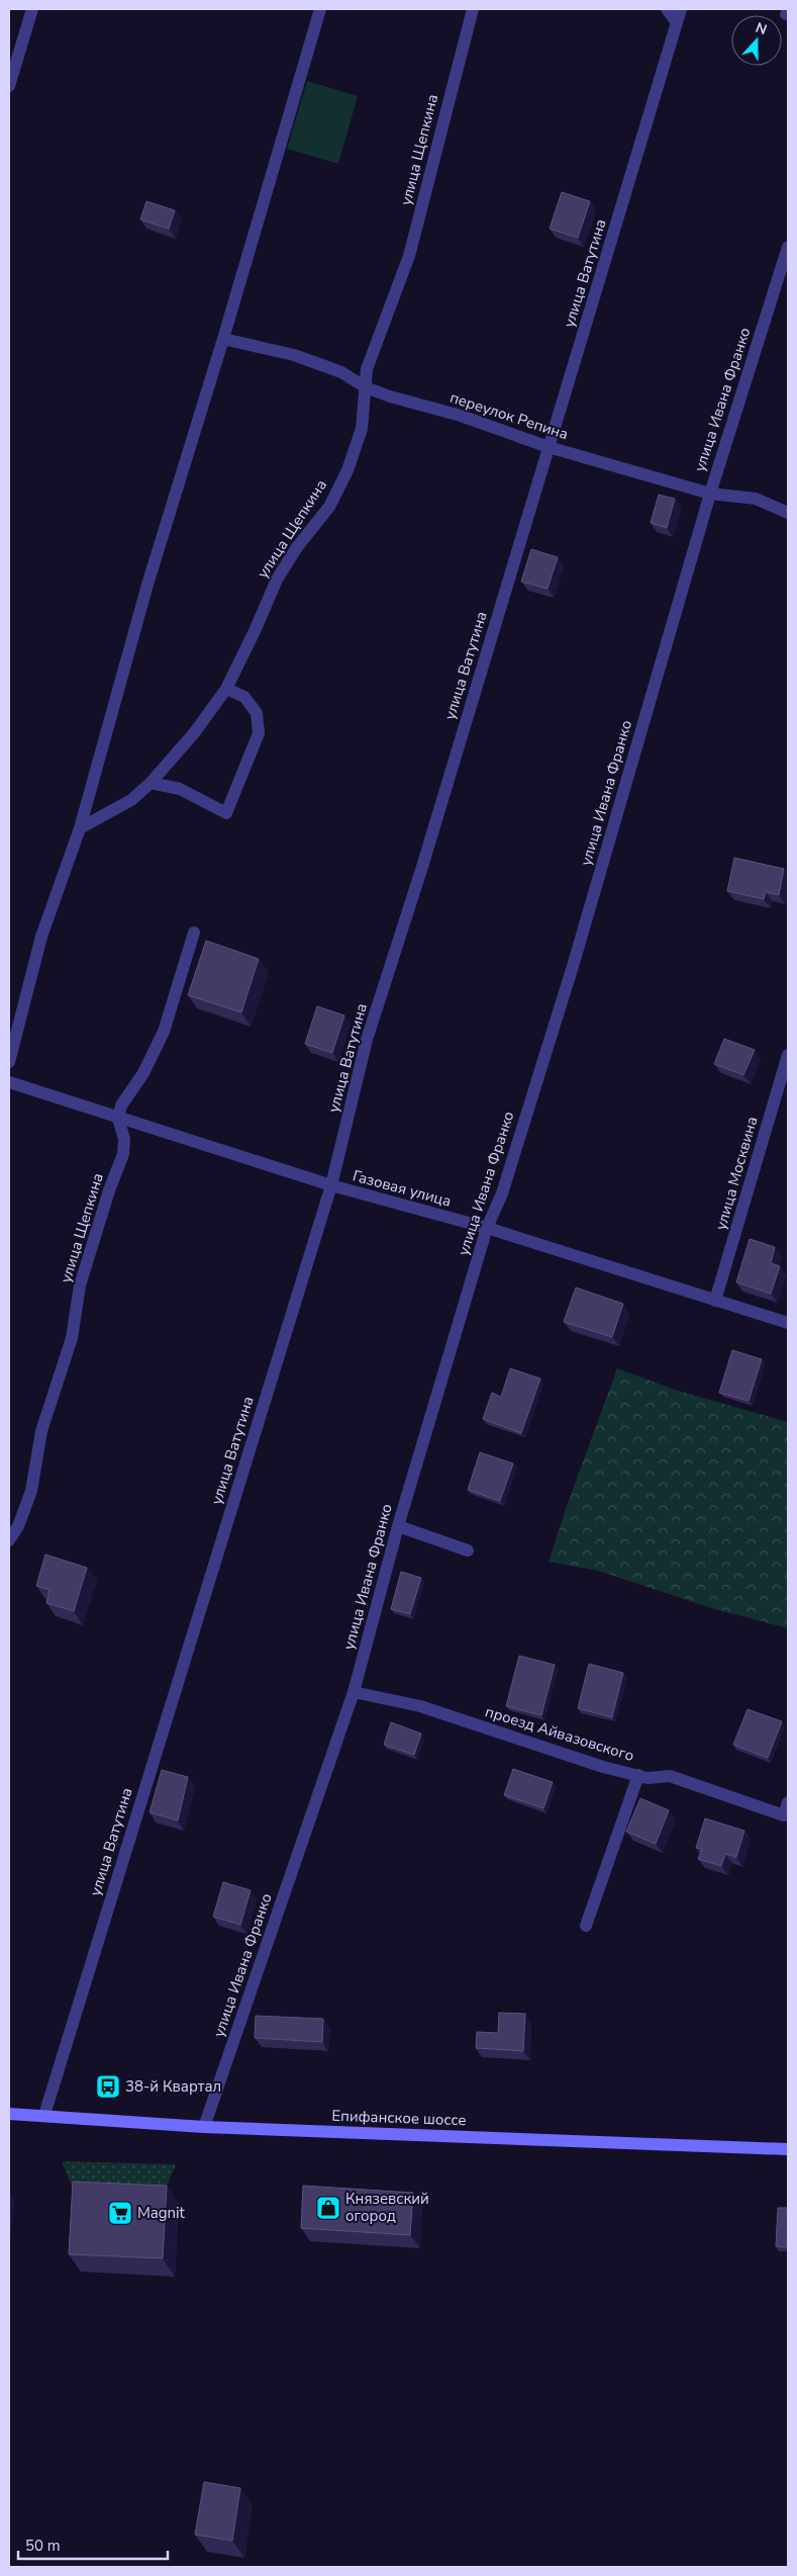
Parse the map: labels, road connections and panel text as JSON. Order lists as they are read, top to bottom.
{
  "streets": {
    "main road": ["Епифанское шоссе"],
    "street": [
      "улица Щепкина",
      "улица Ватутина",
      "улица Ивана Франко",
      "переулок Репина",
      "улица Москвина",
      "Газовая улица",
      "проезд Айвазовского"
    ]
  },
  "crossings": [
    ["улица Щепкина", "переулок Репина"],
    ["улица Щепкина", "Газовая улица"],
    ["улица Ватутина", "переулок Репина"],
    ["улица Ватутина", "Газовая улица"],
    ["улица Ватутина", "Епифанское шоссе"],
    ["улица Ивана Франко", "переулок Репина"],
    ["улица Ивана Франко", "Газовая улица"],
    ["улица Ивана Франко", "проезд Айвазовского"],
    ["улица Ивана Франко", "Епифанское шоссе"],
    ["улица Москвина", "Газовая улица"]
  ],
  "places": {
    "bus stop": ["38-й Квартал"],
    "shop": ["Князевский огород"],
    "supermarket": ["Magnit"]
  },
  "scale_bar": "50 m",
  "north": "top"
}
